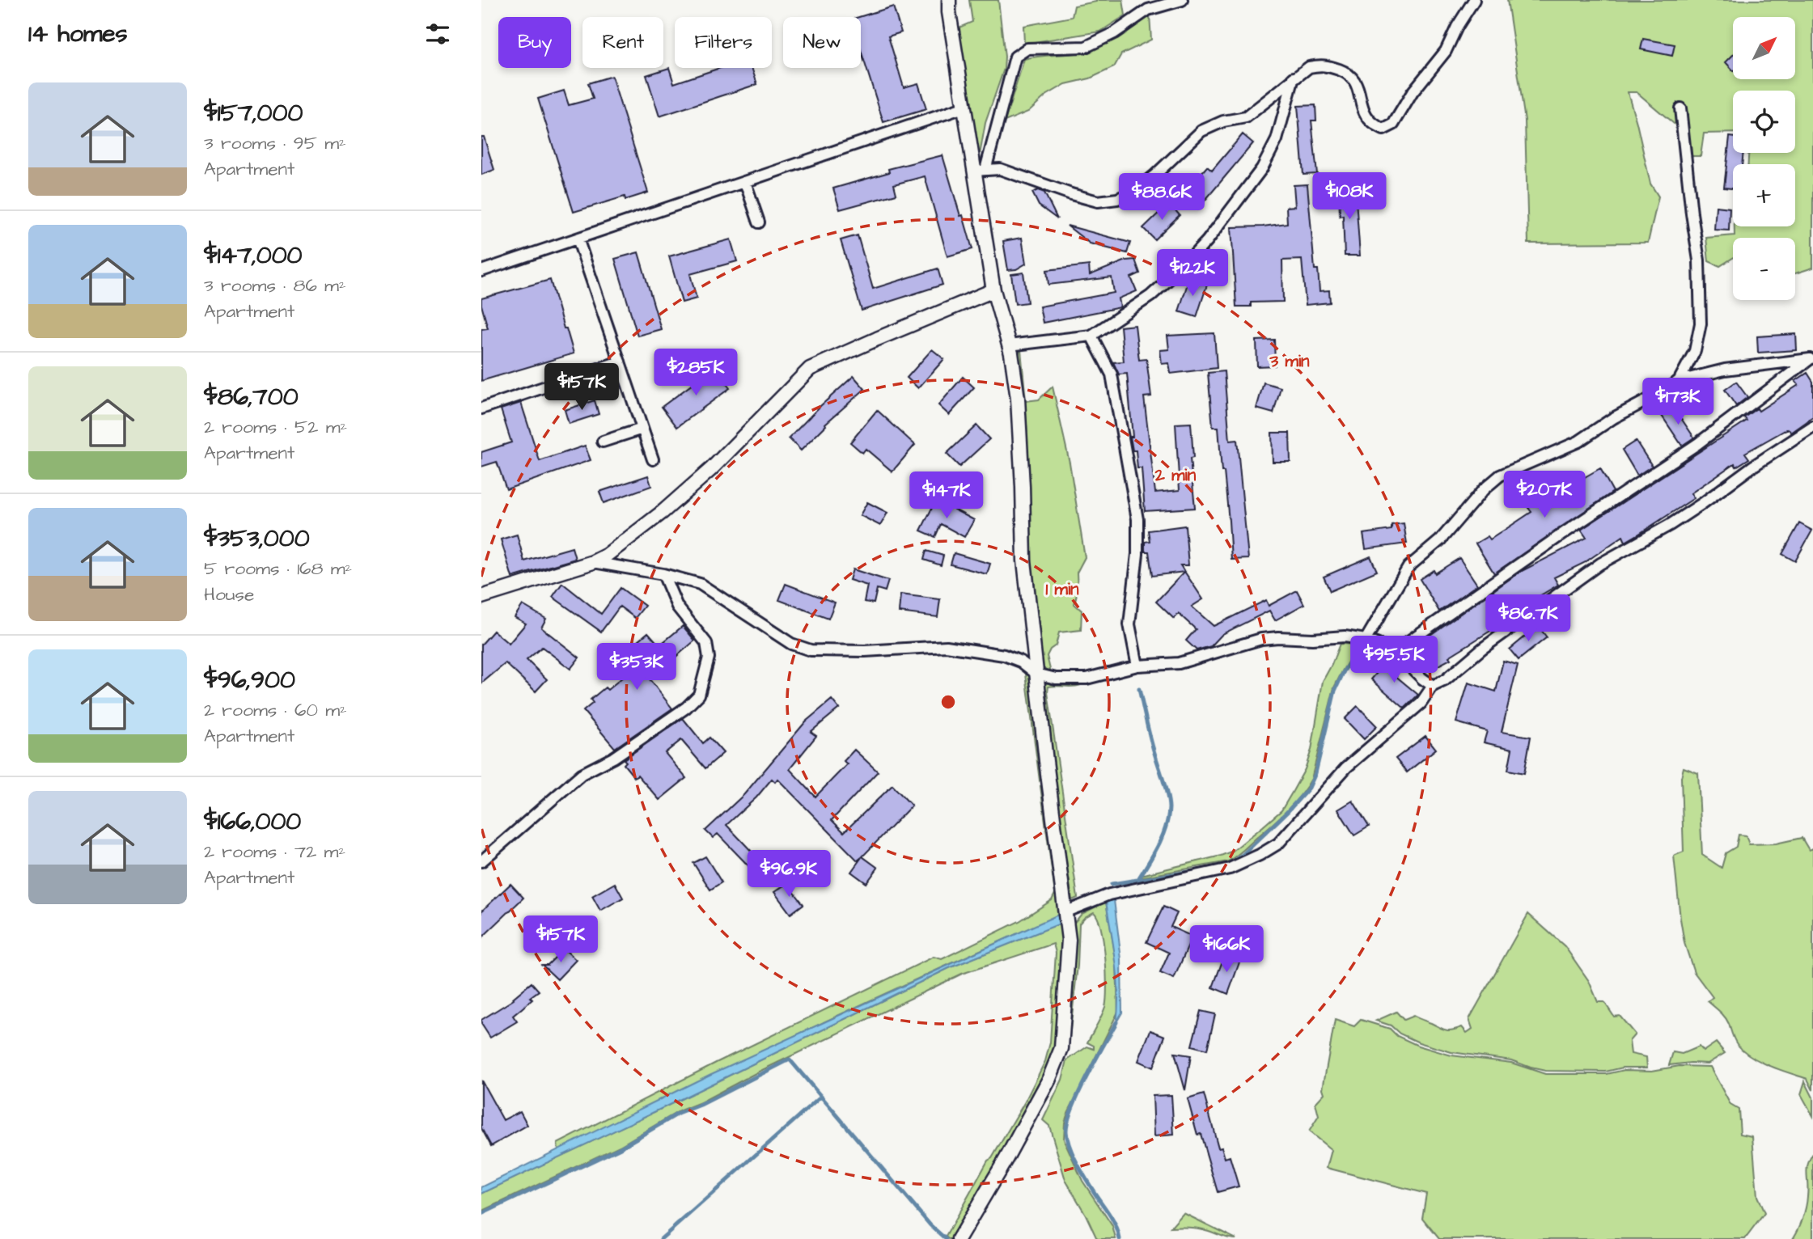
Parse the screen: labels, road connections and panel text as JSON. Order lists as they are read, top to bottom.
{
  "north": "top right",
  "page": {
    "heading": "14 homes",
    "map_buttons": ["+", "−"],
    "chip": [
      "Buy",
      "Rent",
      "Filters",
      "New"
    ],
    "list": [
      {
        "name": "$157,000",
        "note": "3 rooms · 95 m² · Apartment"
      },
      {
        "name": "$147,000",
        "note": "3 rooms · 86 m² · Apartment"
      },
      {
        "name": "$86,700",
        "note": "2 rooms · 52 m² · Apartment"
      },
      {
        "name": "$353,000",
        "note": "5 rooms · 168 m² · House"
      },
      {
        "name": "$96,900",
        "note": "2 rooms · 60 m² · Apartment"
      },
      {
        "name": "$166,000",
        "note": "2 rooms · 72 m² · Apartment"
      }
    ],
    "price": [
      "$108K",
      "$88.6K",
      "$122K",
      "$285K",
      "$157K",
      "$173K",
      "$207K",
      "$147K",
      "$86.7K",
      "$95.5K",
      "$353K",
      "$96.9K",
      "$157K",
      "$166K"
    ]
  },
  "rings": ["3 min", "2 min", "1 min"]
}
